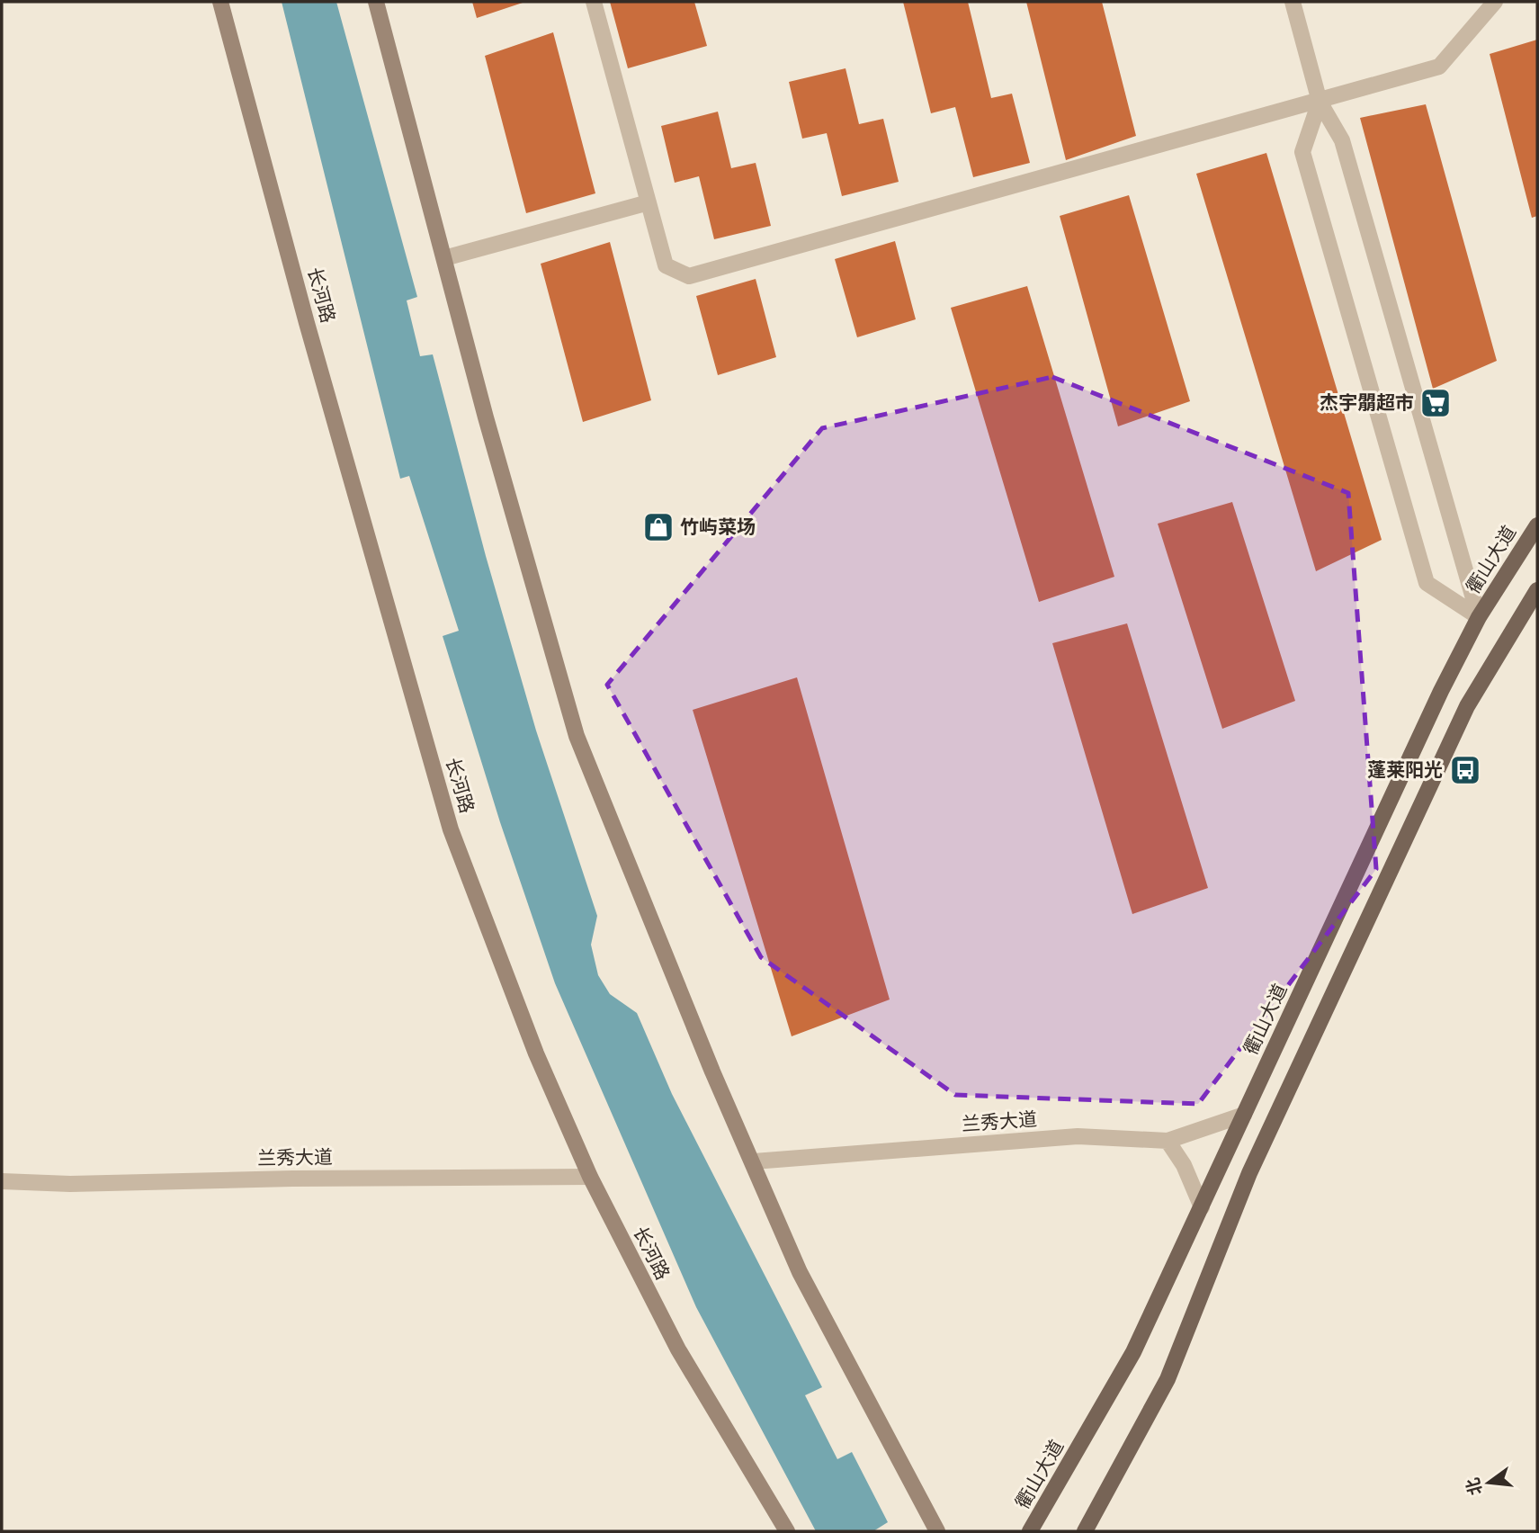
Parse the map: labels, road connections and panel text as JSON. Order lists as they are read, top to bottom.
{
  "streets": {
    "main road": ["长河路", "衢山大道"],
    "street": ["兰秀大道"]
  },
  "crossings": [
    ["长河路", "兰秀大道"],
    ["衢山大道", "兰秀大道"]
  ],
  "places": {
    "supermarket": ["杰宇朤超市"],
    "shop": ["竹屿菜场"],
    "bus stop": ["蓬莱阳光"]
  },
  "north": "left"
}
